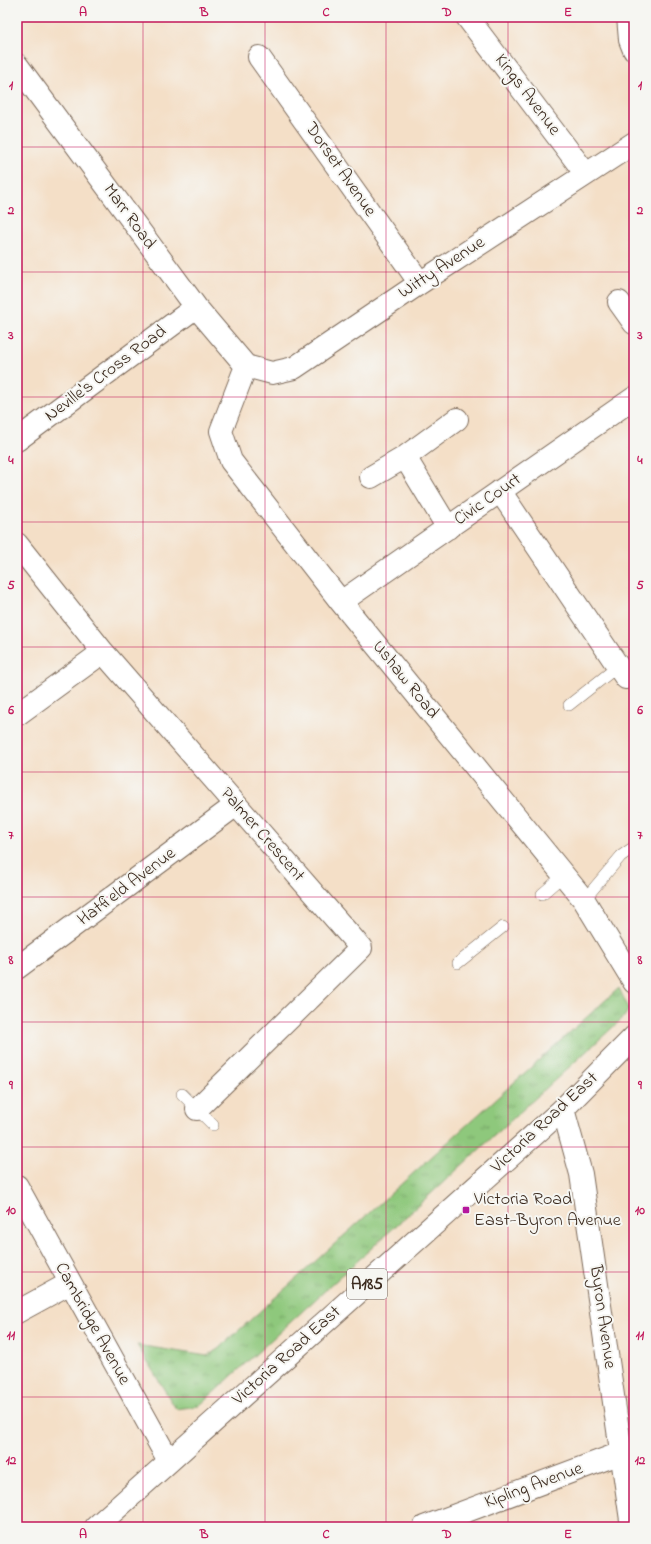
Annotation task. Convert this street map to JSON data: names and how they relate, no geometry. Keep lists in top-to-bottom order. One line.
{"streets":{"street":["Kings Avenue","Dorset Avenue","Marr Road","Witty Avenue","Neville's Cross Road","Civic Court","Ushaw Road","Palmer Crescent","Hatfield Avenue","Victoria Road East","A185","Byron Avenue","Cambridge Avenue","Kipling Avenue"]},"crossings":[["Kings Avenue","Witty Avenue"],["Dorset Avenue","Witty Avenue"],["Marr Road","Witty Avenue"],["Marr Road","Neville's Cross Road"],["Marr Road","Ushaw Road"],["Witty Avenue","Ushaw Road"],["Civic Court","Ushaw Road"],["Palmer Crescent","Hatfield Avenue"],["Victoria Road East","Byron Avenue"],["Victoria Road East","Cambridge Avenue"],["Byron Avenue","Kipling Avenue"]],"places":{"transit":["Victoria Road East-Byron Avenue"]},"grid":{"columns":["A","B","C","D","E"],"rows":["1","2","3","4","5","6","7","8","9","10","11","12"]}}
